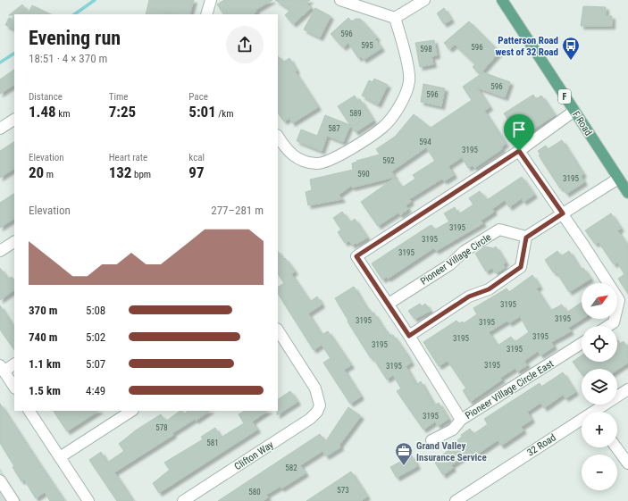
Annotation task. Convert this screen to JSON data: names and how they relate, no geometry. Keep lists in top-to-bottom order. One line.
{"streets":{"main road":["F","F Road"],"street":["Pioneer Village Circle","Pioneer Village Circle East","32 Road","Clifton Way"]},"places":{"bus stop":["Patterson Road west of 32 Road"],"office":["Grand Valley Insurance Service"]},"house_numbers":["596","595","596","598","596","596","589","587","594","3195","592","590","3195","3195","3195","3195","3195","3195","3195","3195","3195","3195","3195","3195","3195","3195","3195","578","581","582","573","580"],"north":"top right","page":{"heading":["Evening run","18:51 · 4 × 370 m"],"stats":[["Distance","1.48 km"],["Time","7:25"],["Pace","5:01 /km"],["Elevation","20 m"],["Heart rate","132 bpm"],["kcal","97"]],"chart":["Elevation","277–281 m"],"map_buttons":["+","−"],"list":[{"name":"370 m","note":"5:08"},{"name":"740 m","note":"5:02"},{"name":"1.1 km","note":"5:07"},{"name":"1.5 km","note":"4:49"}]}}
